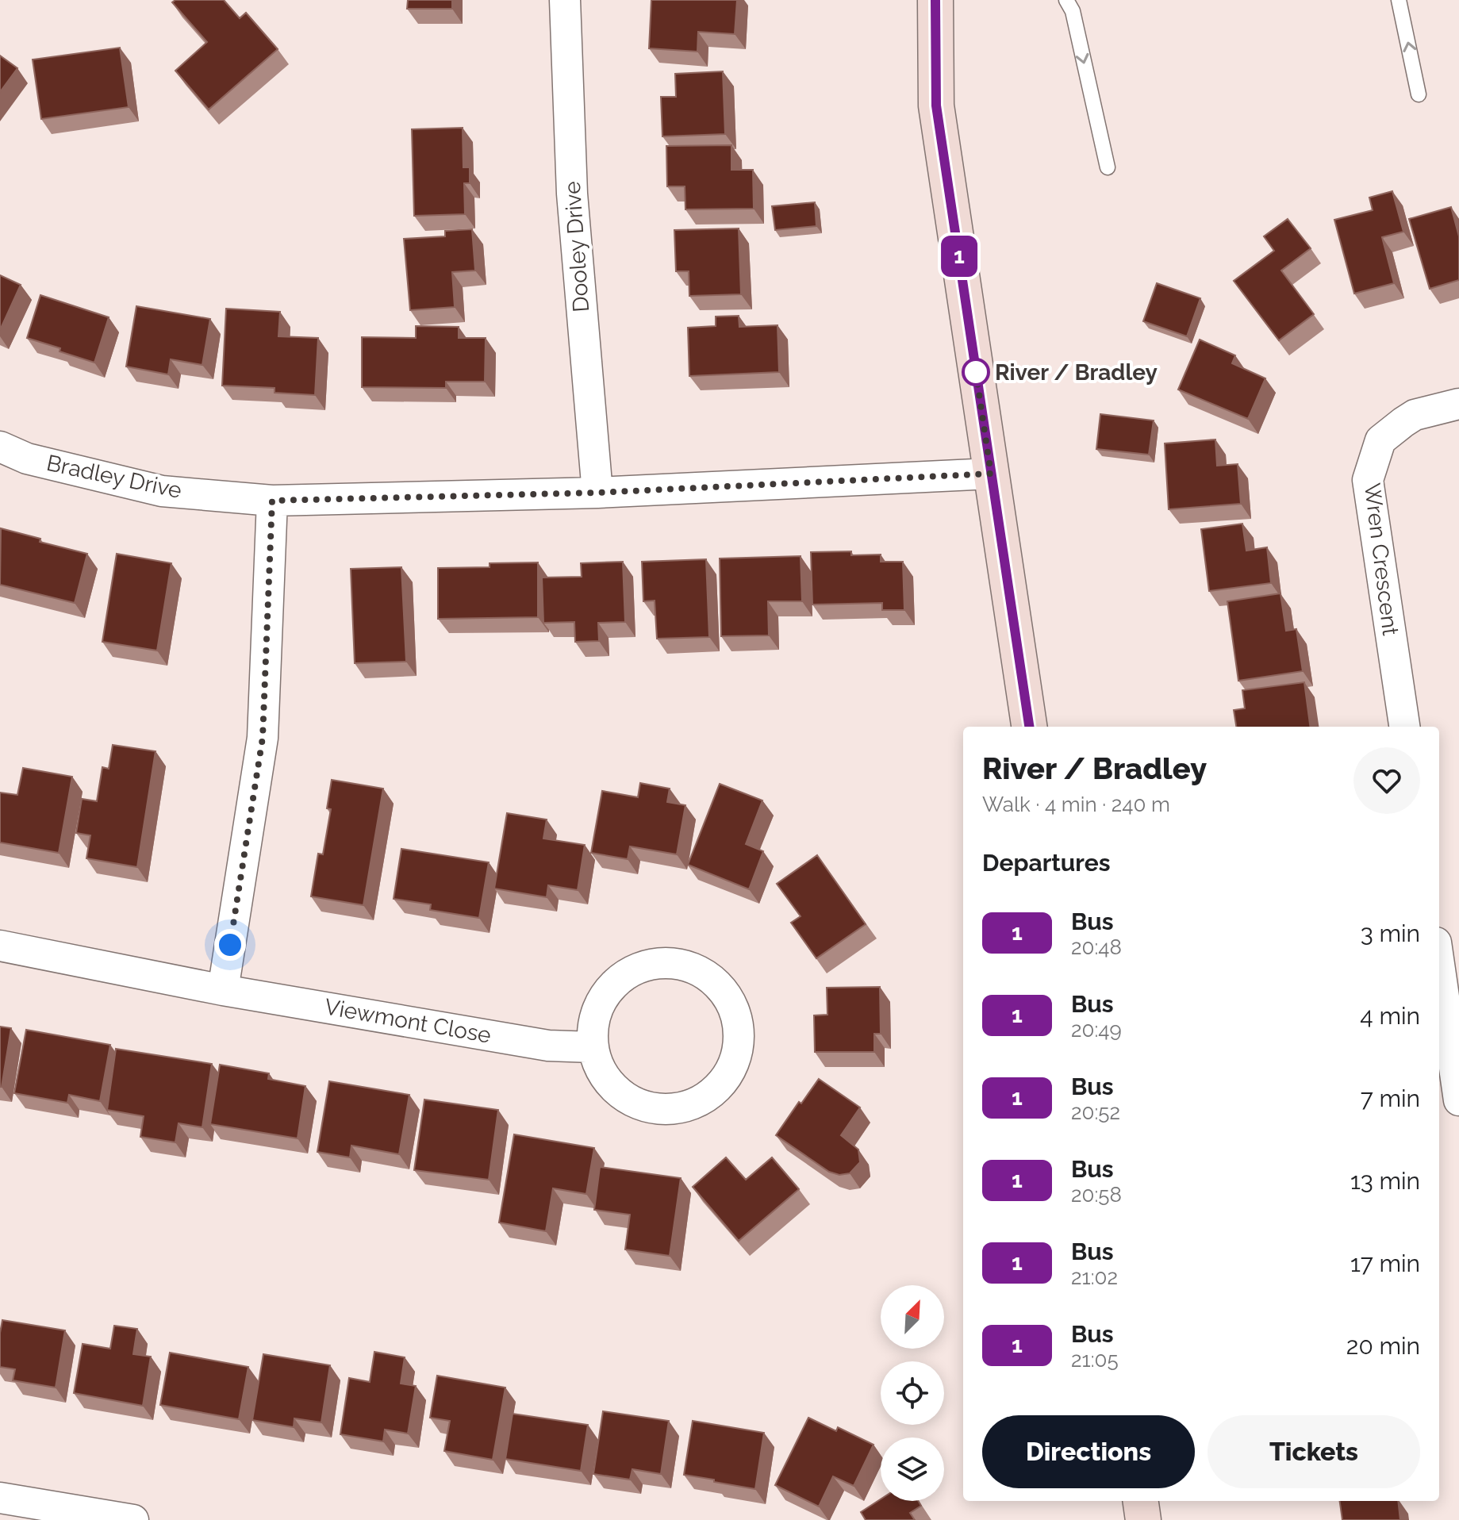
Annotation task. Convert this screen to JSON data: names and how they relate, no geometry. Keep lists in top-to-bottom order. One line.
{"streets":{"street":["Dooley Drive","Bradley Drive","Wren Crescent","Viewmont Close"]},"crossings":[["Dooley Drive","Bradley Drive"]],"places":["River / Bradley"],"lines":["bus line 1"],"north":"top right","page":{"on_map":"1","heading":[["River / Bradley","Walk · 4 min · 240 m"],"Departures"],"list":[{"mark":"1","name":"Bus","note":"20:48","value":"3 min"},{"mark":"1","name":"Bus","note":"20:49","value":"4 min"},{"mark":"1","name":"Bus","note":"20:52","value":"7 min"},{"mark":"1","name":"Bus","note":"20:58","value":"13 min"},{"mark":"1","name":"Bus","note":"21:02","value":"17 min"},{"mark":"1","name":"Bus","note":"21:05","value":"20 min"}],"buttons":["Directions","Tickets"]}}
